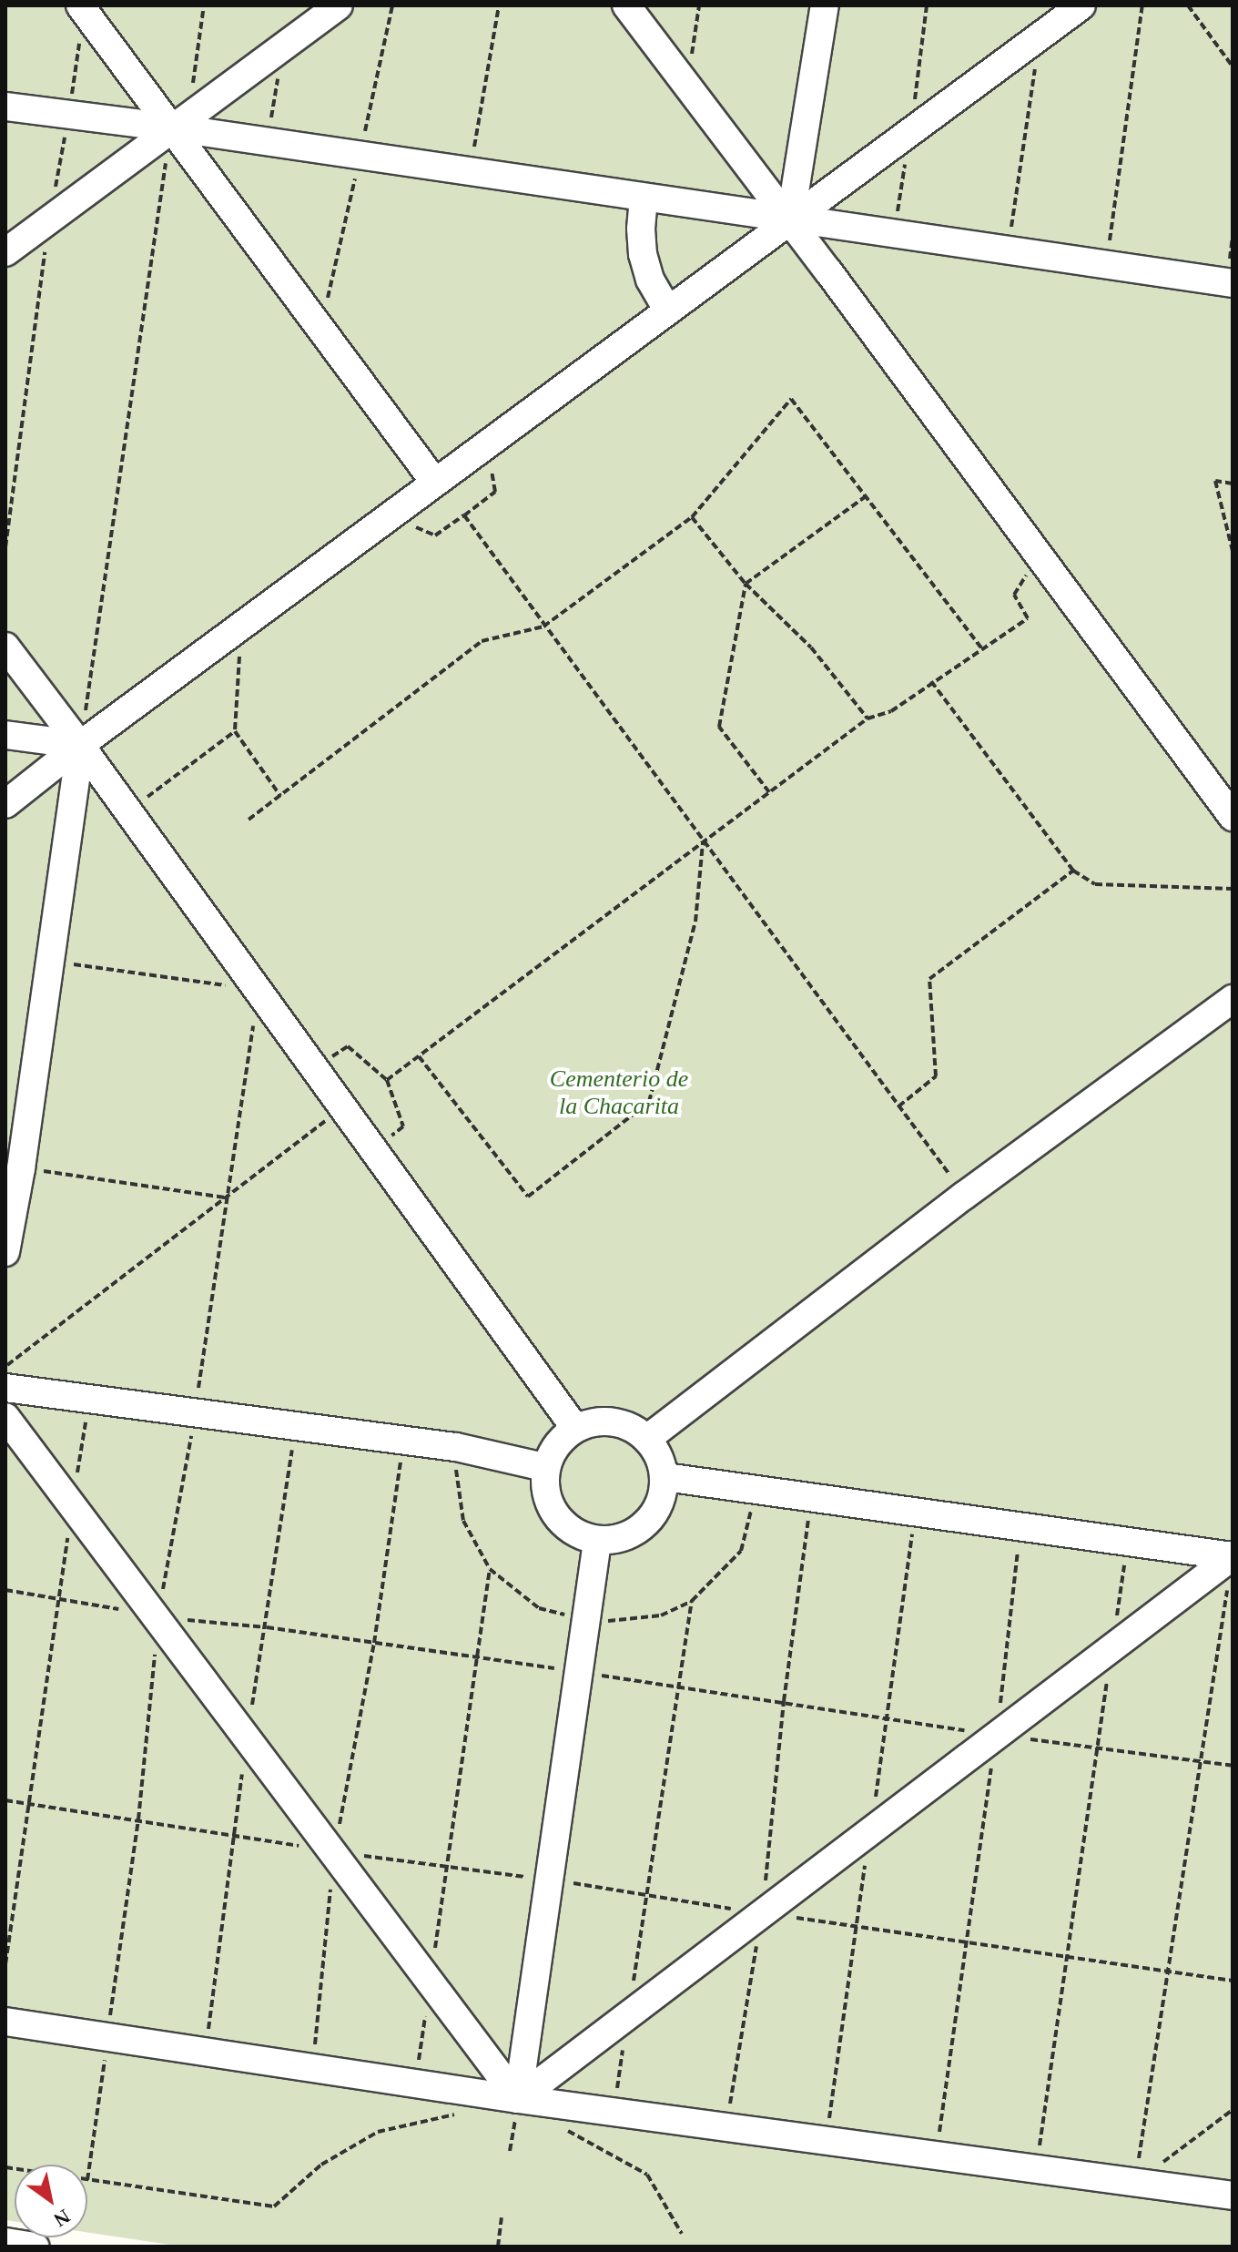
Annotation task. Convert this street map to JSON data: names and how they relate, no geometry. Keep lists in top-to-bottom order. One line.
{"parks":["Cementerio de la Chacarita"],"north":"bottom right"}
